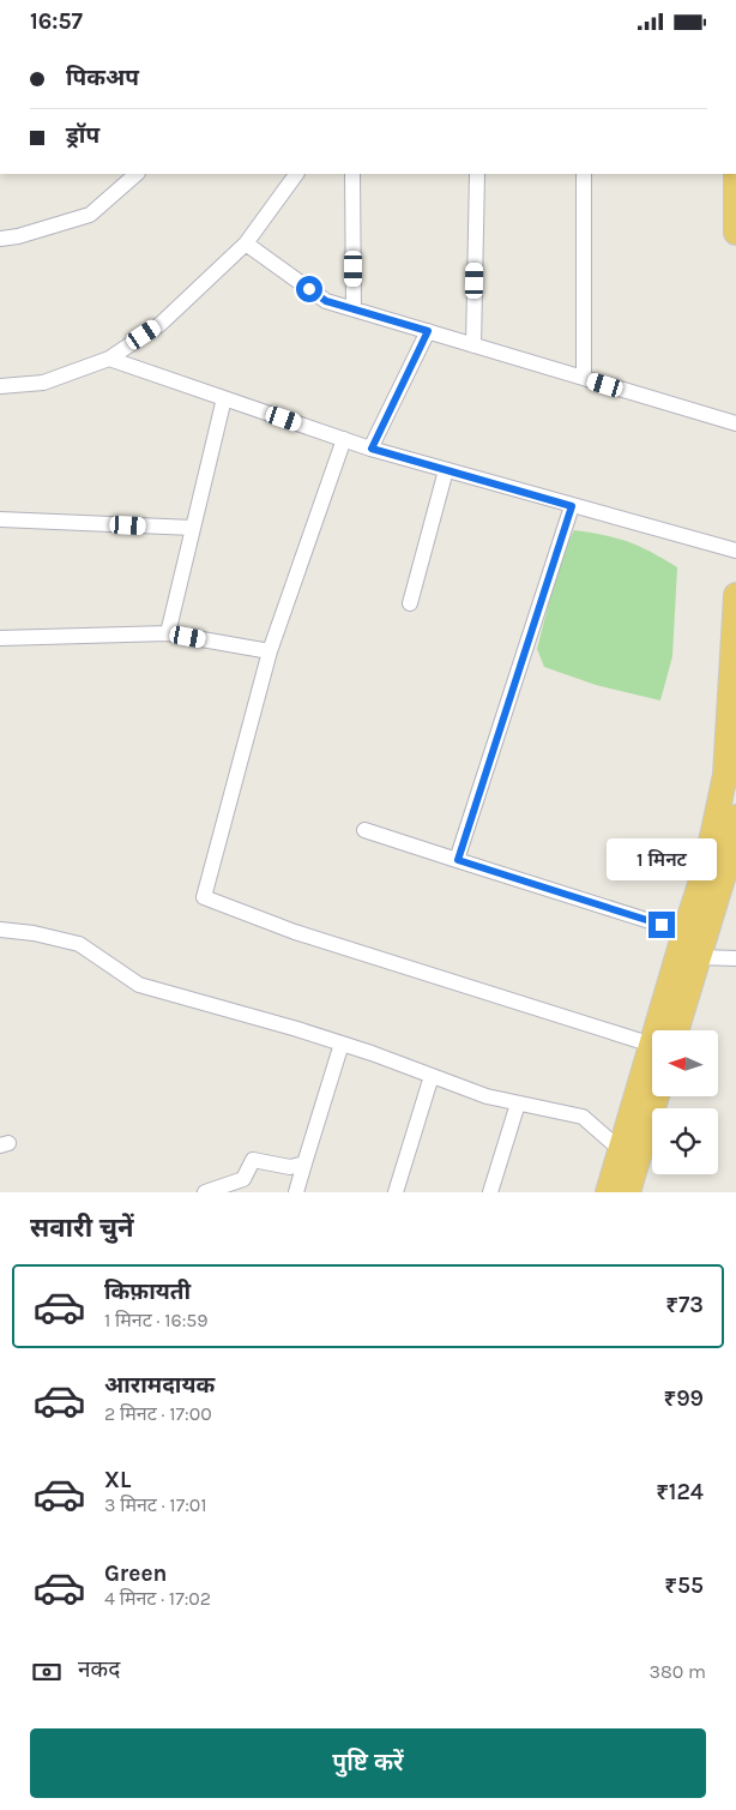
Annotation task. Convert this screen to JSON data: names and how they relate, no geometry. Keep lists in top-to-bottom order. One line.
{"north":"left","page":{"status":"16:57","banner":["पिकअप","ड्रॉप"],"bubble":"1 मिनट","heading":"सवारी चुनें","list":[{"name":"किफ़ायती","note":"1 मिनट · 16:59","value":"₹73"},{"name":"आरामदायक","note":"2 मिनट · 17:00","value":"₹99"},{"name":"XL","note":"3 मिनट · 17:01","value":"₹124"},{"name":"Green","note":"4 मिनट · 17:02","value":"₹55"}],"pay":["नकद","380 m"],"buttons":"पुष्टि करें"}}
